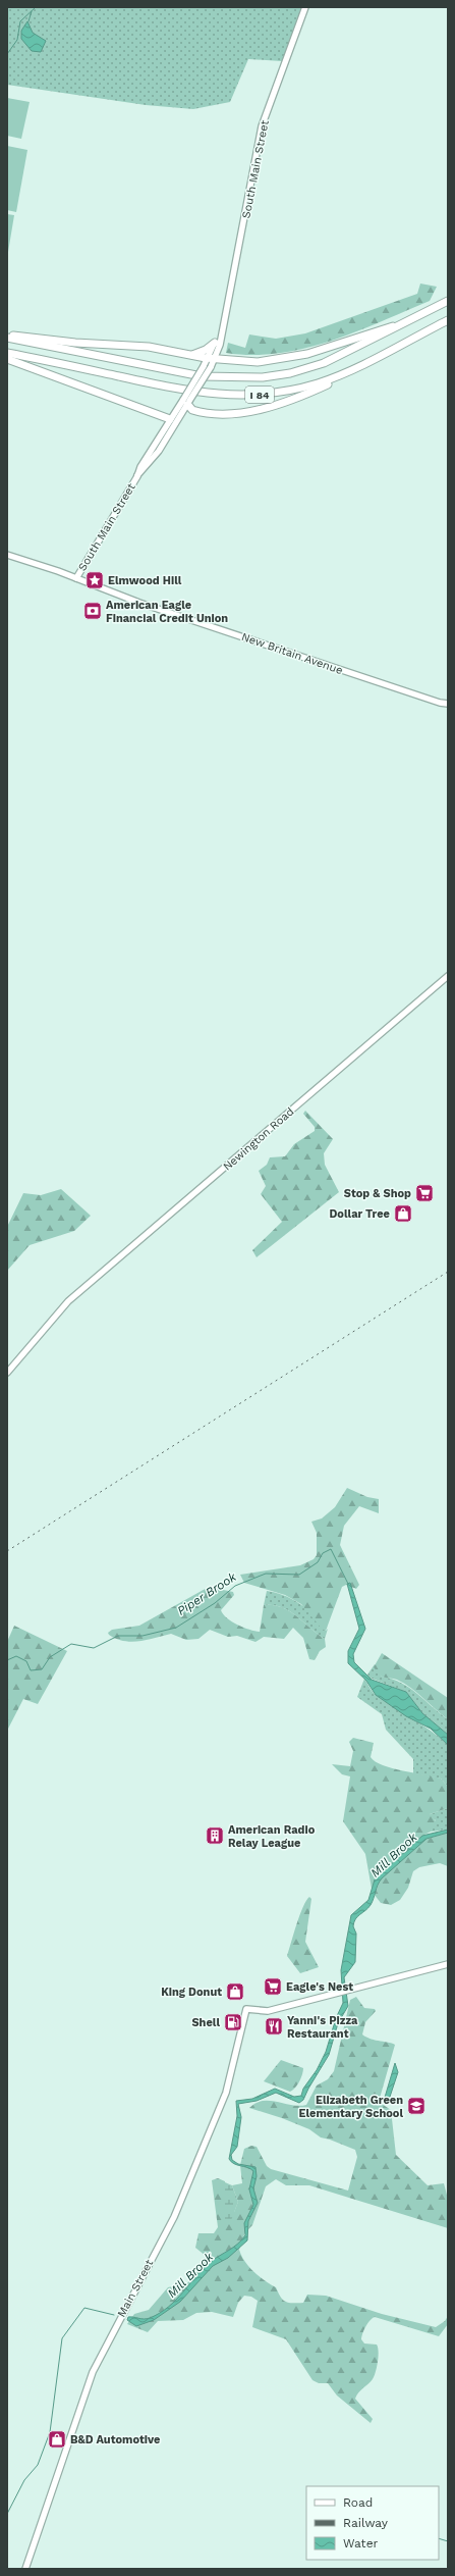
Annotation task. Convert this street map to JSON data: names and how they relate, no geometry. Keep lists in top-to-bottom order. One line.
{"streets":{"highway":["I 84"],"main road":["South Main Street","New Britain Avenue","Newington Road","Main Street"]},"crossings":[["South Main Street","New Britain Avenue"]],"water":["Piper Brook","Mill Brook"],"places":{"place":["Elmwood Hill"],"bank":["American Eagle Financial Credit Union"],"supermarket":["Stop & Shop","Eagle's Nest"],"shop":["Dollar Tree","King Donut","B&D Automotive"],"building":["American Radio Relay League"],"fuel station":["Shell"],"restaurant":["Yanni's Pizza Restaurant"],"school or university":["Elizabeth Green Elementary School"]},"legend":["Road","Railway","Water"]}
